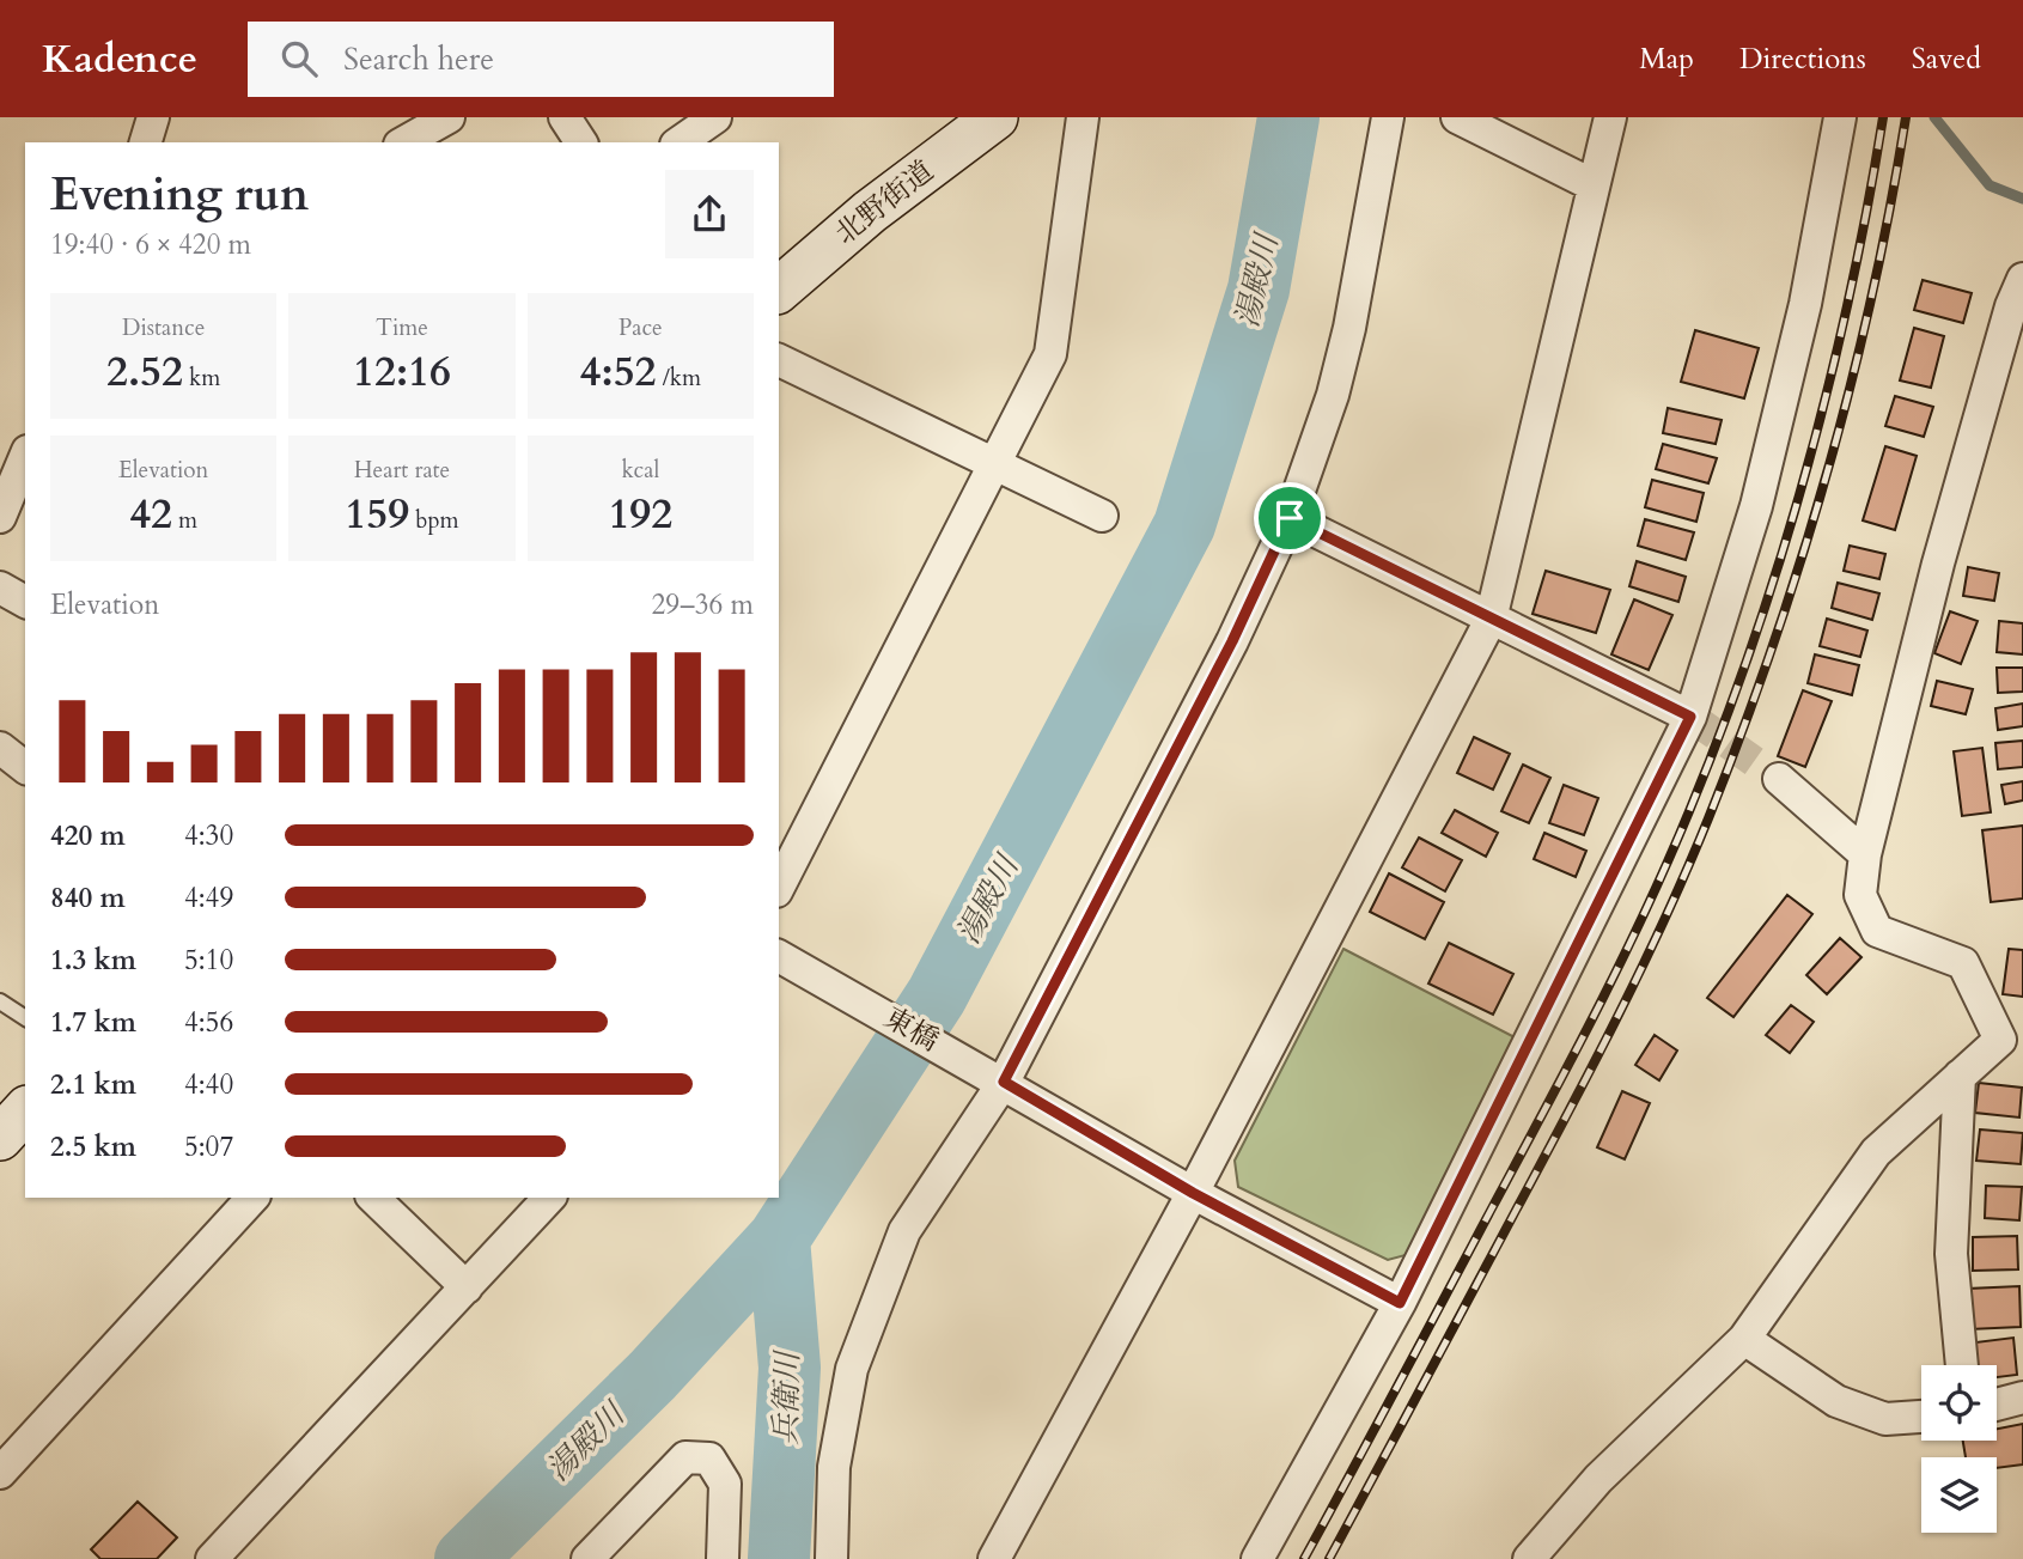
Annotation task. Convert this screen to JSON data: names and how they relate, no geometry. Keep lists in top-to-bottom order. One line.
{"streets":{"main road":["北野街道"],"street":["東橋"]},"water":["湯殿川","兵衛川"],"page":{"header":"Kadence","search":"Search here","nav":["Map","Directions","Saved"],"heading":["Evening run","19:40 · 6 × 420 m"],"stats":[["Distance","2.52 km"],["Time","12:16"],["Pace","4:52 /km"],["Elevation","42 m"],["Heart rate","159 bpm"],["kcal","192"]],"chart":["Elevation","29–36 m"],"list":[{"name":"420 m","note":"4:30"},{"name":"840 m","note":"4:49"},{"name":"1.3 km","note":"5:10"},{"name":"1.7 km","note":"4:56"},{"name":"2.1 km","note":"4:40"},{"name":"2.5 km","note":"5:07"}]}}
